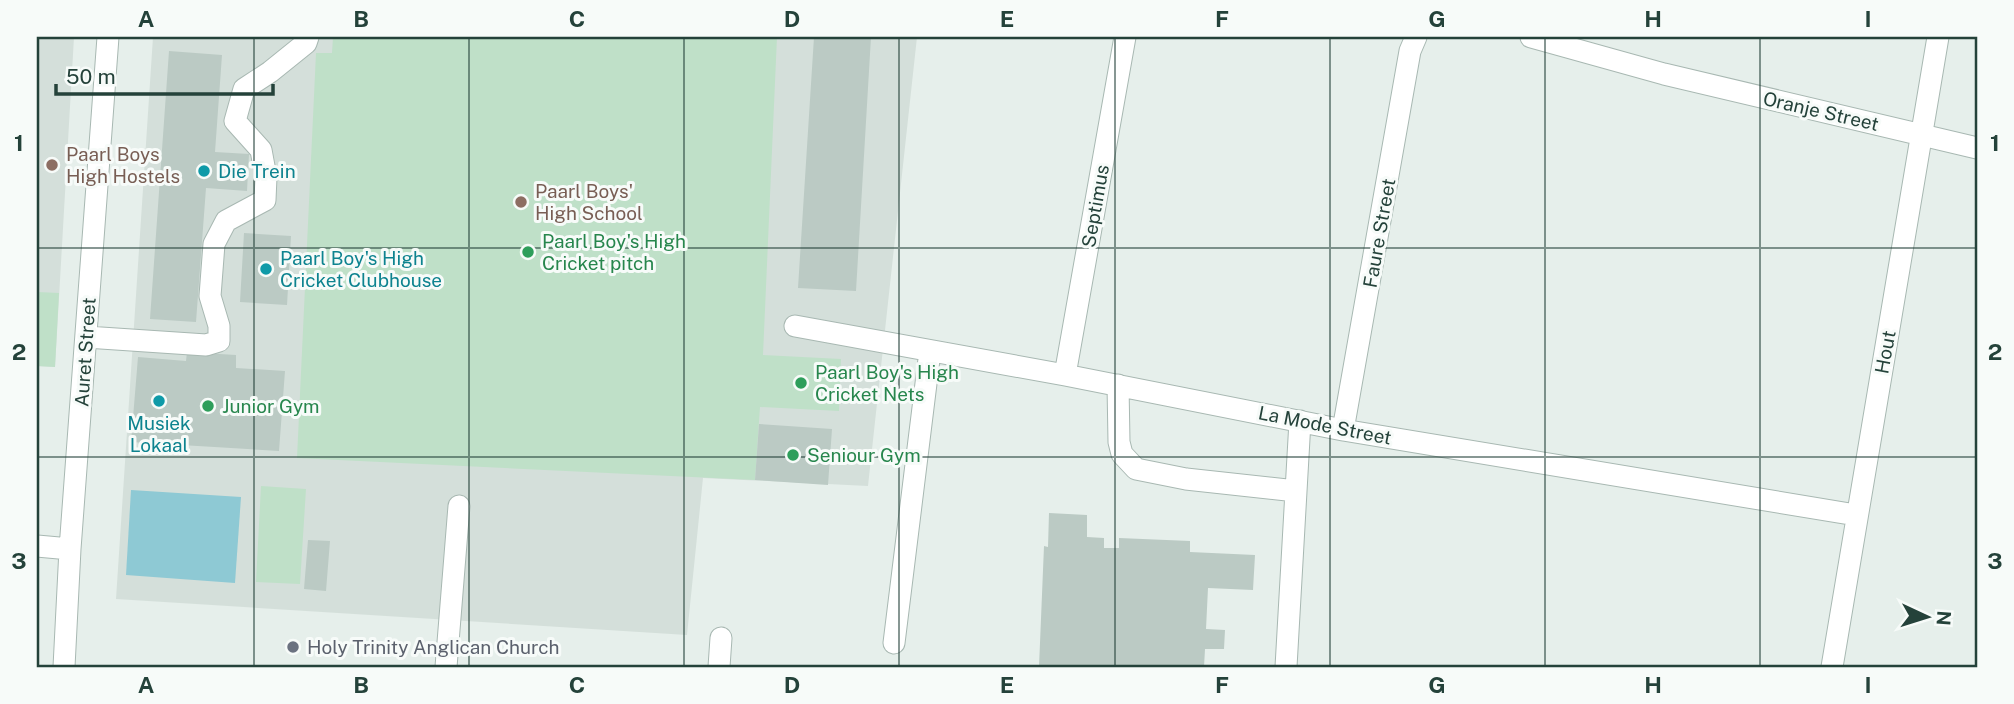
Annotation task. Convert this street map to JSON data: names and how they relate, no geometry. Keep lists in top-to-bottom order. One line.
{"streets":{"street":["Oranje Street","Septimus","Faure Street","Auret Street","Hout","La Mode Street"]},"crossings":[["Oranje Street","Hout"],["Septimus","La Mode Street"],["Faure Street","La Mode Street"],["Hout","La Mode Street"]],"places":["Paarl Boys High Hostels","Die Trein","Paarl Boys' High School","Paarl Boy's High Cricket pitch","Paarl Boy's High Cricket Clubhouse","Paarl Boy's High Cricket Nets","Musiek Lokaal","Junior Gym","Seniour Gym","Holy Trinity Anglican Church"],"scale_bar":"50 m","north":"right","grid":{"columns":["A","B","C","D","E","F","G","H","I"],"rows":["1","2","3"]}}
